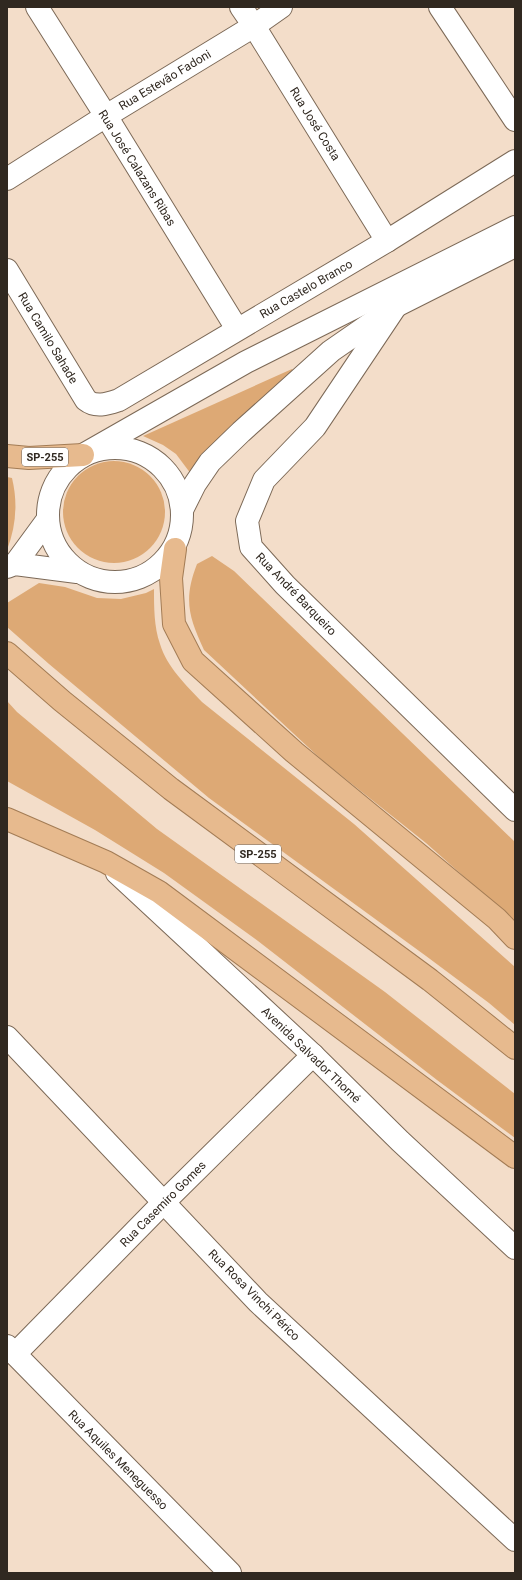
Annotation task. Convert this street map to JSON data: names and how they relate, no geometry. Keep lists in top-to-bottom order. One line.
{"streets":{"highway":["SP-255"],"street":["Rua Estevão Fadoni","Rua José Costa","Rua José Calazans Ribas","Rua Castelo Branco","Rua Camilo Sahade","Rua André Barqueiro","Avenida Salvador Thomé","Rua Casemiro Gomes","Rua Rosa Vinchi Périco","Rua Aquiles Meneguesso"]},"crossings":[["Rua Estevão Fadoni","Rua José Costa"],["Rua Estevão Fadoni","Rua José Calazans Ribas"],["Rua José Costa","Rua Castelo Branco"],["Rua José Calazans Ribas","Rua Castelo Branco"],["Rua Castelo Branco","Rua Camilo Sahade"],["Avenida Salvador Thomé","Rua Casemiro Gomes"],["Rua Casemiro Gomes","Rua Rosa Vinchi Périco"],["Rua Casemiro Gomes","Rua Aquiles Meneguesso"]]}
